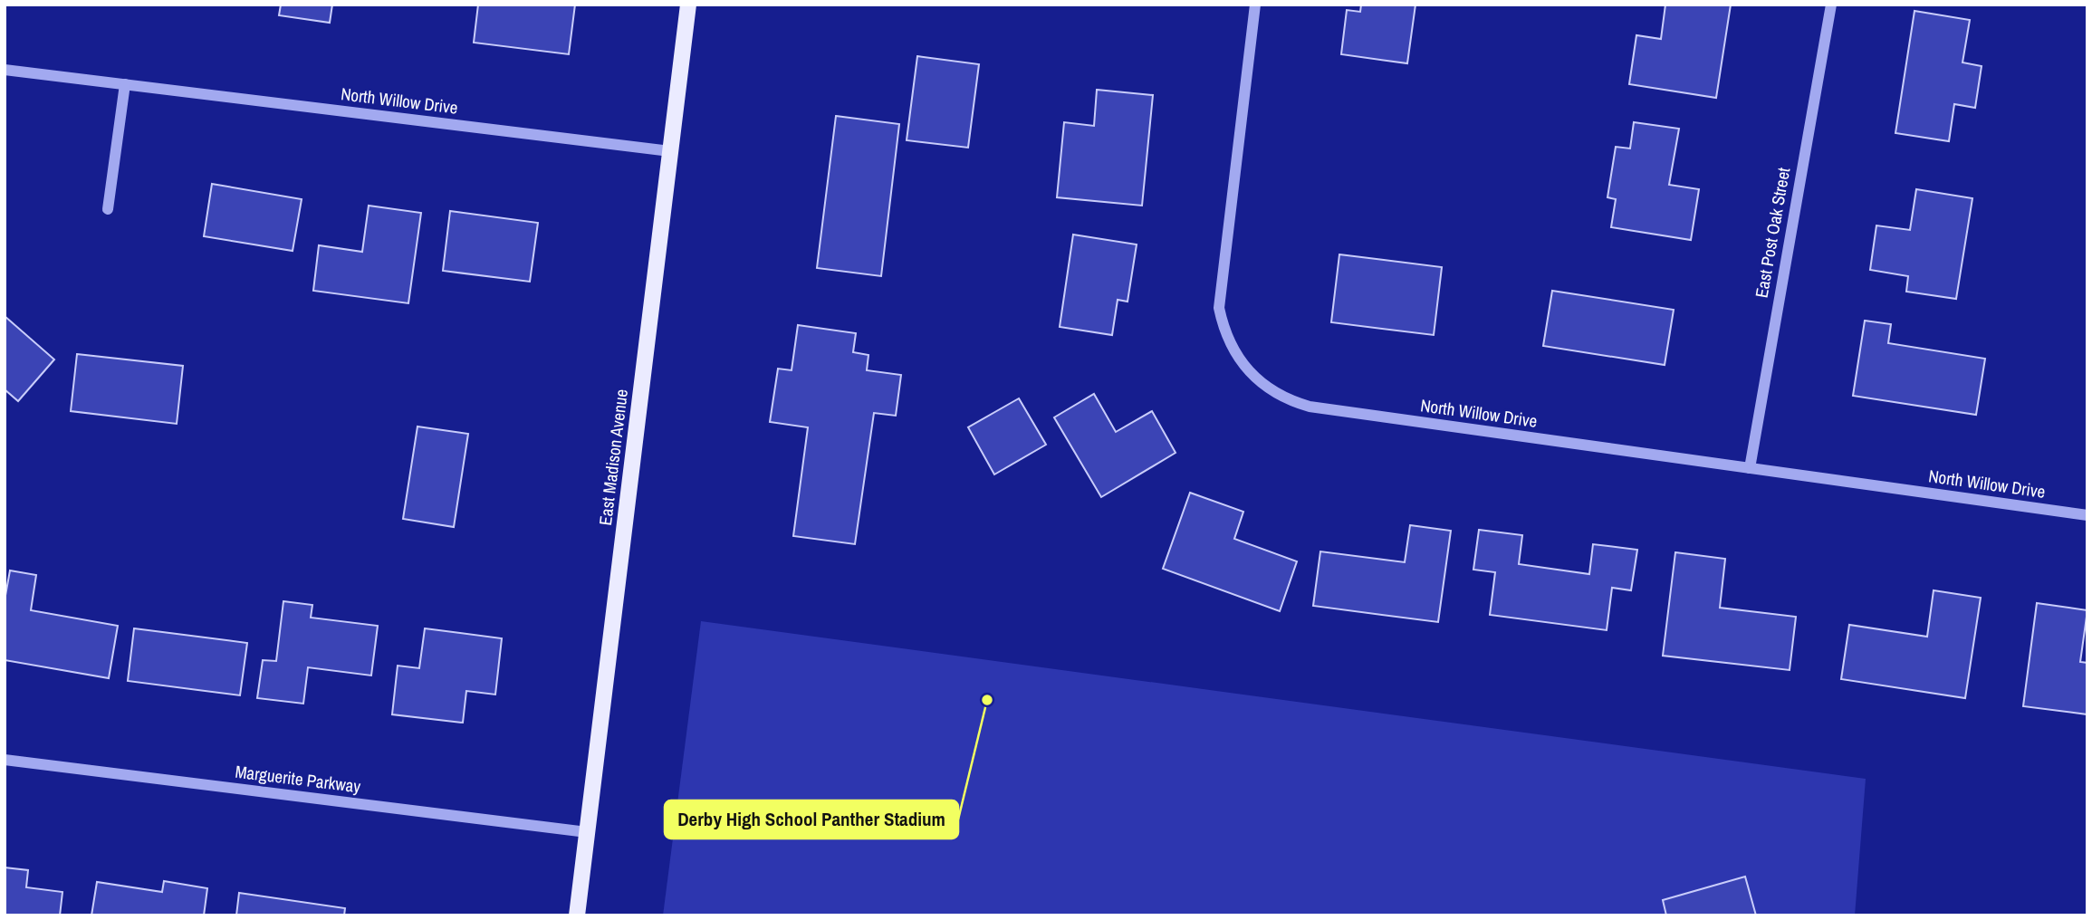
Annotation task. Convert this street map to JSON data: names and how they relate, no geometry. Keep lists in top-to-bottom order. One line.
{"streets":{"main road":["East Madison Avenue"],"street":["North Willow Drive","East Post Oak Street","Marguerite Parkway"]},"crossings":[["North Willow Drive","East Post Oak Street"],["North Willow Drive","East Madison Avenue"],["East Madison Avenue","Marguerite Parkway"]],"places":["Derby High School Panther Stadium"]}
